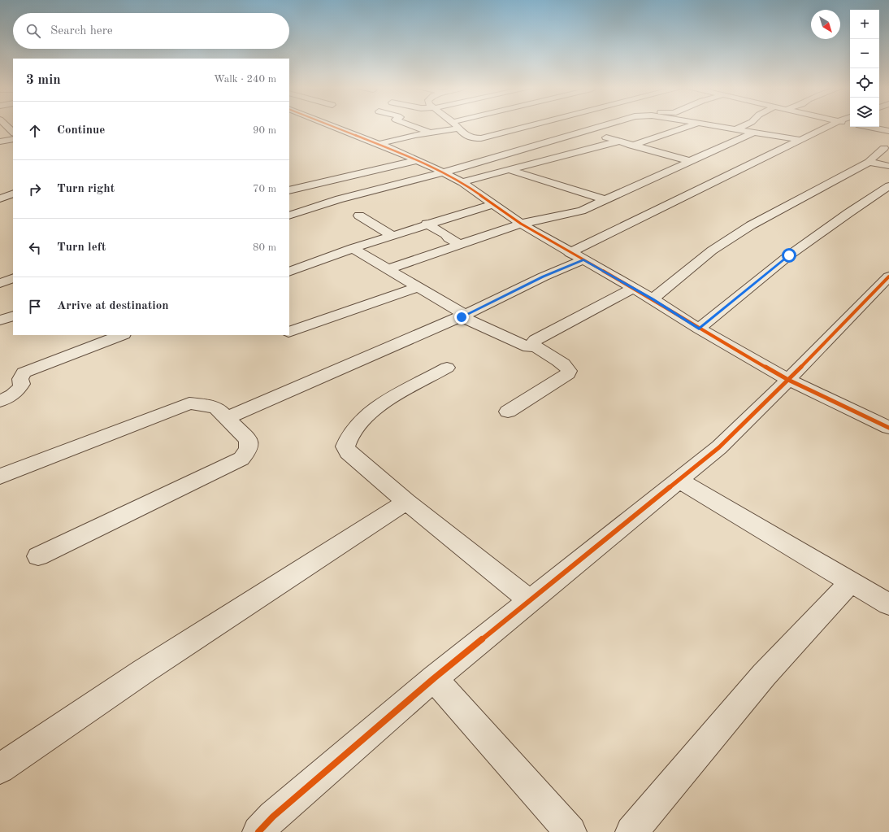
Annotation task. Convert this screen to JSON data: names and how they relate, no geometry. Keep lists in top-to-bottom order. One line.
{"north":"bottom right","page":{"map_buttons":["+","−"],"search":"Search here","heading":["3 min","Walk · 240 m"],"list":[["Continue","90 m"],["Turn right","70 m"],["Turn left","80 m"],"Arrive at destination"]}}
